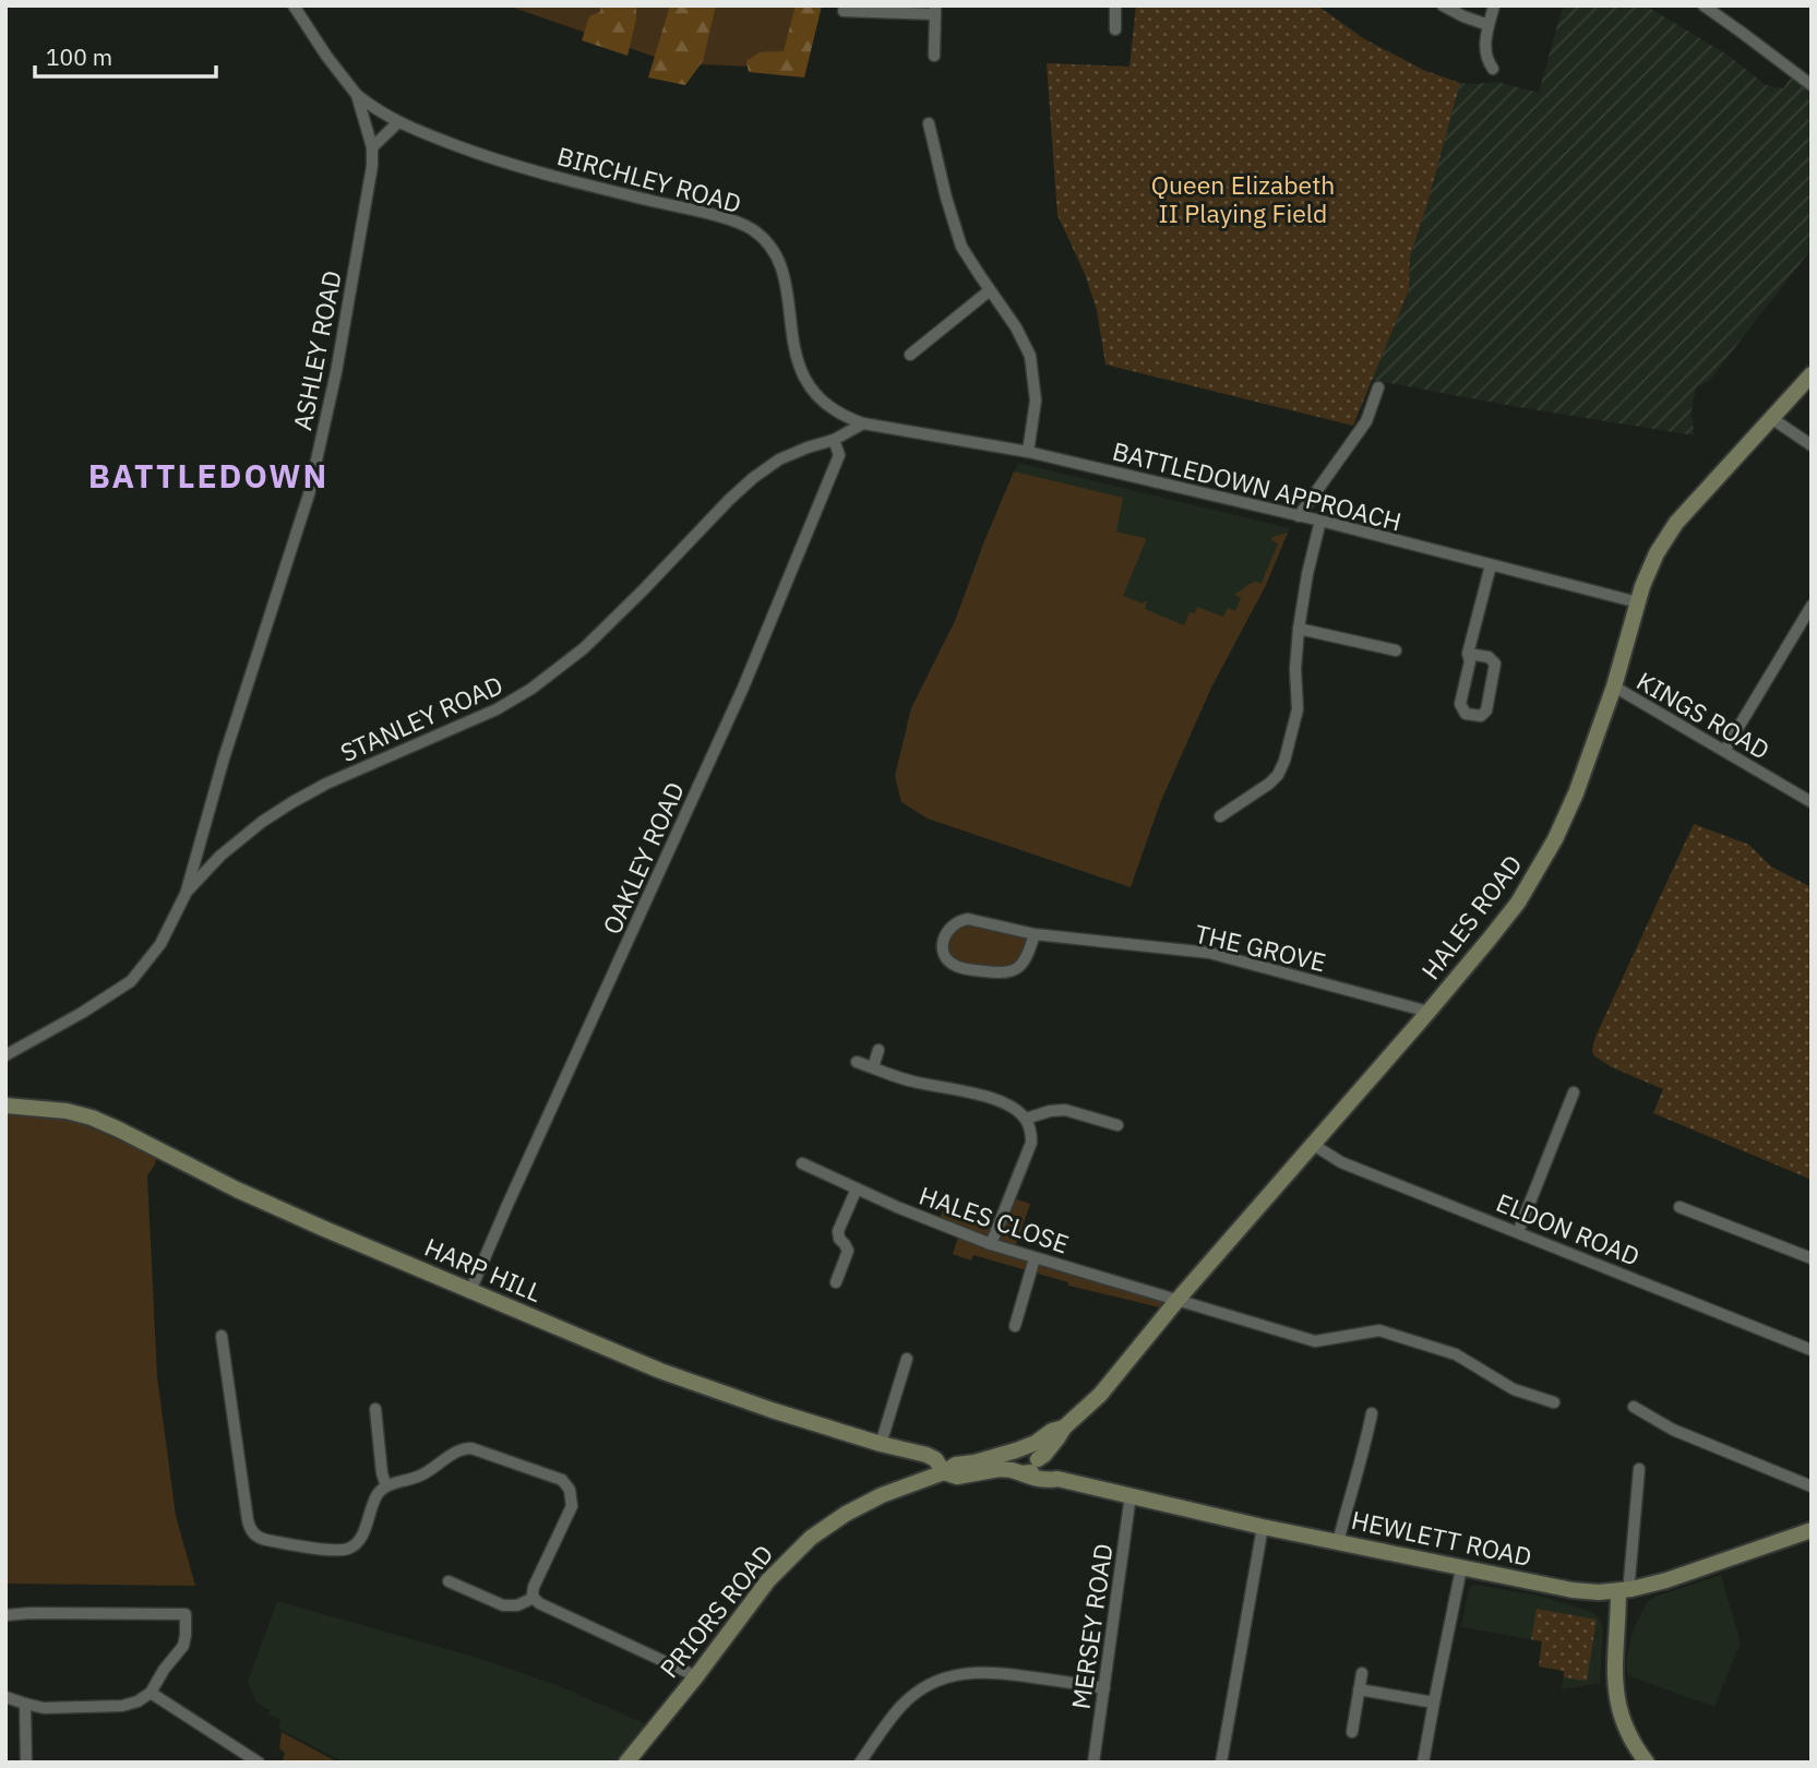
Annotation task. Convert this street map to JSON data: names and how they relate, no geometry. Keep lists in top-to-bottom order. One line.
{"streets":{"main road":["HALES ROAD","HARP HILL","HEWLETT ROAD","PRIORS ROAD"],"street":["BIRCHLEY ROAD","ASHLEY ROAD","BATTLEDOWN APPROACH","KINGS ROAD","STANLEY ROAD","OAKLEY ROAD","THE GROVE","HALES CLOSE","ELDON ROAD","MERSEY ROAD"]},"crossings":[["BIRCHLEY ROAD","ASHLEY ROAD"],["BIRCHLEY ROAD","BATTLEDOWN APPROACH"],["BIRCHLEY ROAD","STANLEY ROAD"],["ASHLEY ROAD","STANLEY ROAD"],["BATTLEDOWN APPROACH","STANLEY ROAD"],["BATTLEDOWN APPROACH","HALES ROAD"],["KINGS ROAD","HALES ROAD"],["STANLEY ROAD","OAKLEY ROAD"],["OAKLEY ROAD","HARP HILL"],["HALES ROAD","THE GROVE"],["HALES ROAD","HALES CLOSE"],["HALES ROAD","ELDON ROAD"],["HALES ROAD","HEWLETT ROAD"],["HALES ROAD","PRIORS ROAD"],["HARP HILL","PRIORS ROAD"],["HEWLETT ROAD","PRIORS ROAD"],["HEWLETT ROAD","MERSEY ROAD"]],"districts":["BATTLEDOWN"],"parks":["Queen Elizabeth II Playing Field"],"scale_bar":"100 m"}
